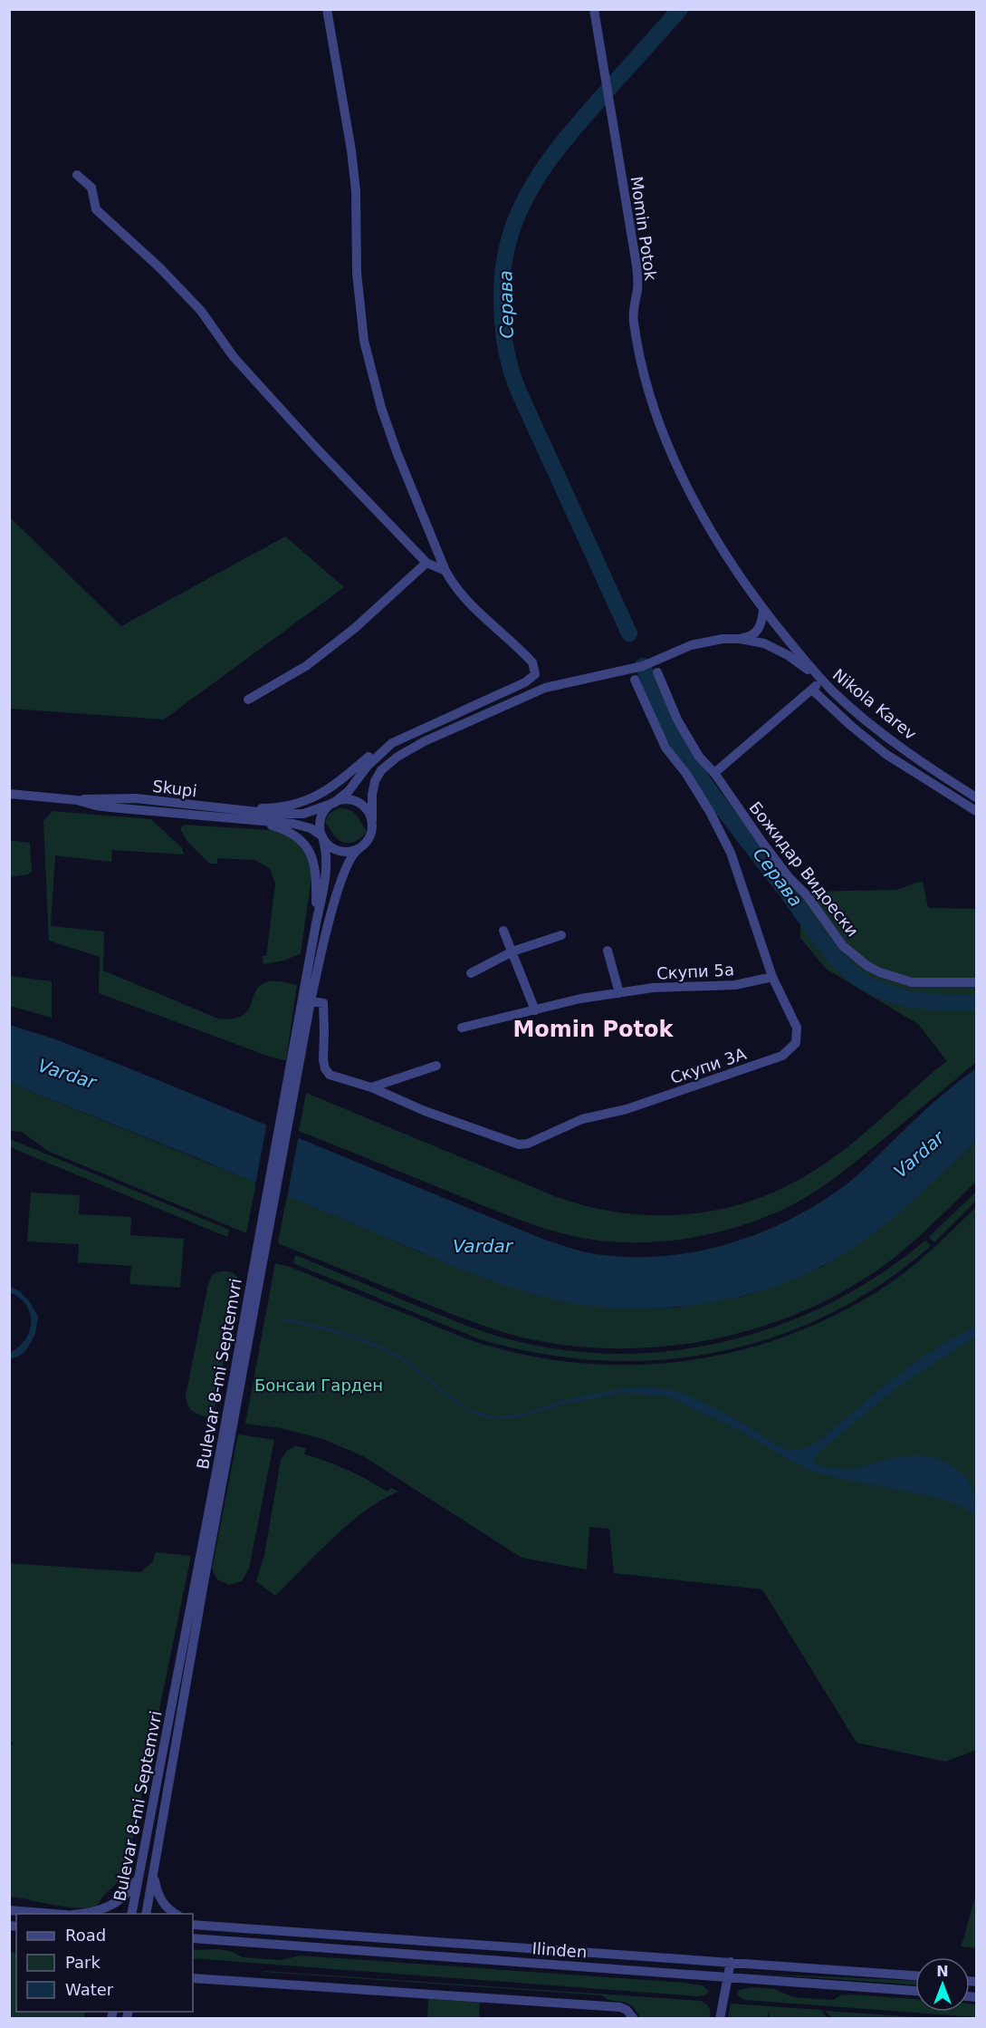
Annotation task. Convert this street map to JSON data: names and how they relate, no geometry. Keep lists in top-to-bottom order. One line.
{"streets":{"street":["Momin Potok","Nikola Karev","Skupi","Божидар Видоески","Скупи 5а","Скупи 3А","Bulevar 8-mi Septemvri","Ilinden"]},"crossings":[["Momin Potok","Nikola Karev"],["Skupi","Bulevar 8-mi Septemvri"],["Скупи 5а","Скупи 3А"],["Скупи 3А","Bulevar 8-mi Septemvri"]],"districts":["Momin Potok"],"water":["Серава","Vardar"],"parks":["Бонсаи Гарден"],"legend":["Road","Park","Water"],"north":"top"}
